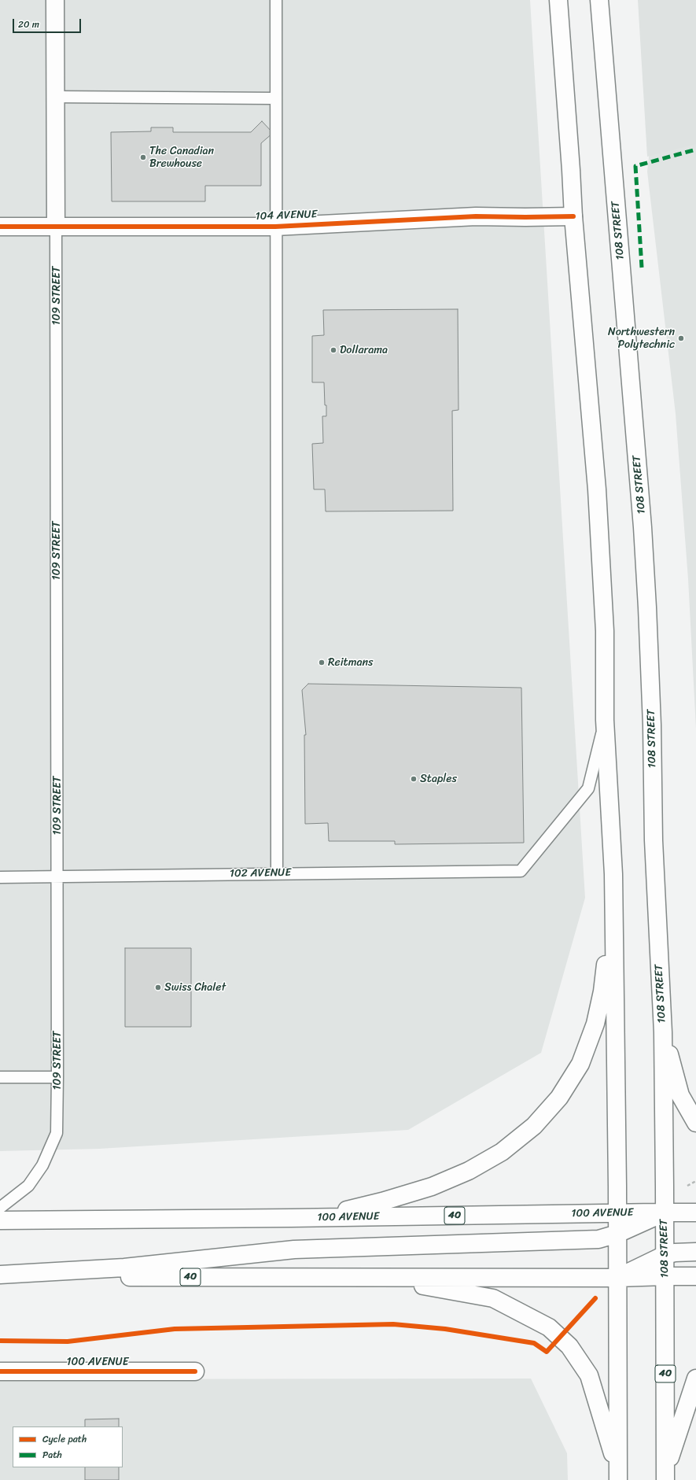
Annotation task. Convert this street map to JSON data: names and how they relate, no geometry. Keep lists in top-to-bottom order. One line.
{"streets":{"main road":["104 AVENUE","108 STREET","109 STREET","100 AVENUE","40"],"lane":["102 AVENUE"]},"crossings":[["104 AVENUE","109 STREET"],["108 STREET","100 AVENUE"],["109 STREET","102 AVENUE"]],"places":["The Canadian Brewhouse","Northwestern Polytechnic","Dollarama","Reitmans","Staples","Swiss Chalet"],"legend":["Cycle path","Path"],"scale_bar":"20 m"}
